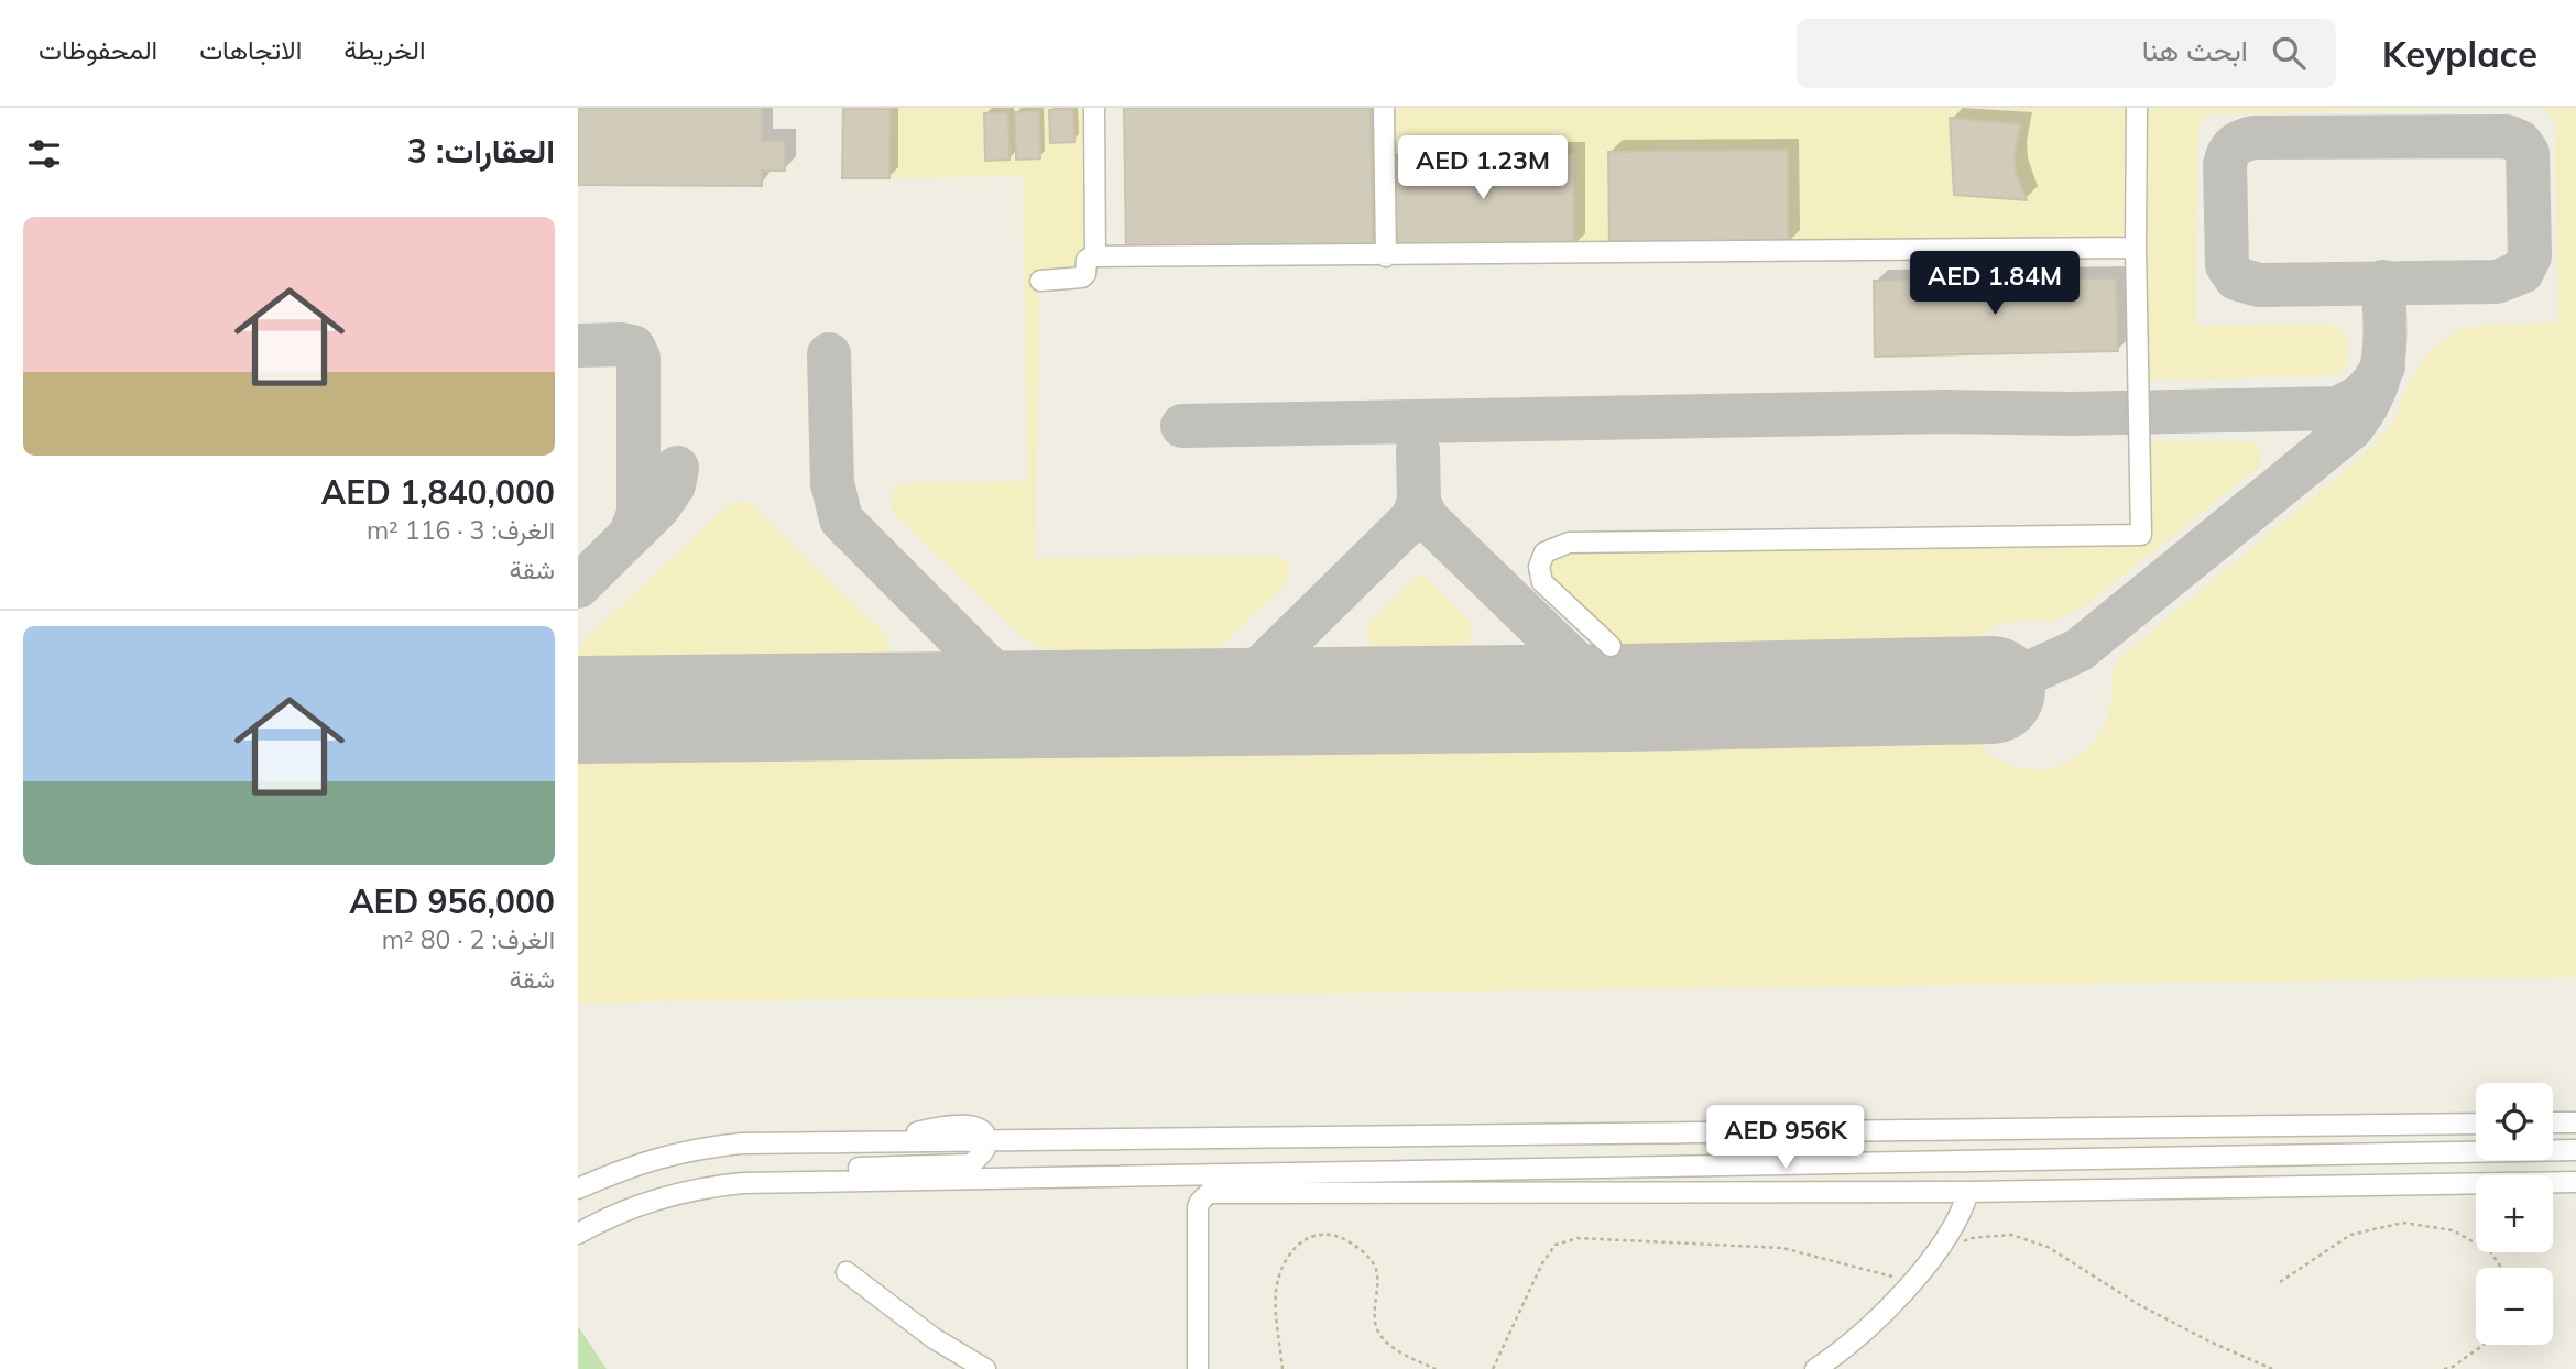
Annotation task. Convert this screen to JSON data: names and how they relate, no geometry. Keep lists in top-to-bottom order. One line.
{"page":{"header":"Keyplace","search":"ابحث هنا","nav":["الخريطة","الاتجاهات","المحفوظات"],"heading":"العقارات: 3","price":["AED 1.23M","AED 1.84M","AED 956K"],"list":[{"name":"AED 1,840,000","note":"الغرف: 3 · 116 m² · شقة"},{"name":"AED 956,000","note":"الغرف: 2 · 80 m² · شقة"}],"map_buttons":["+","−"]}}
